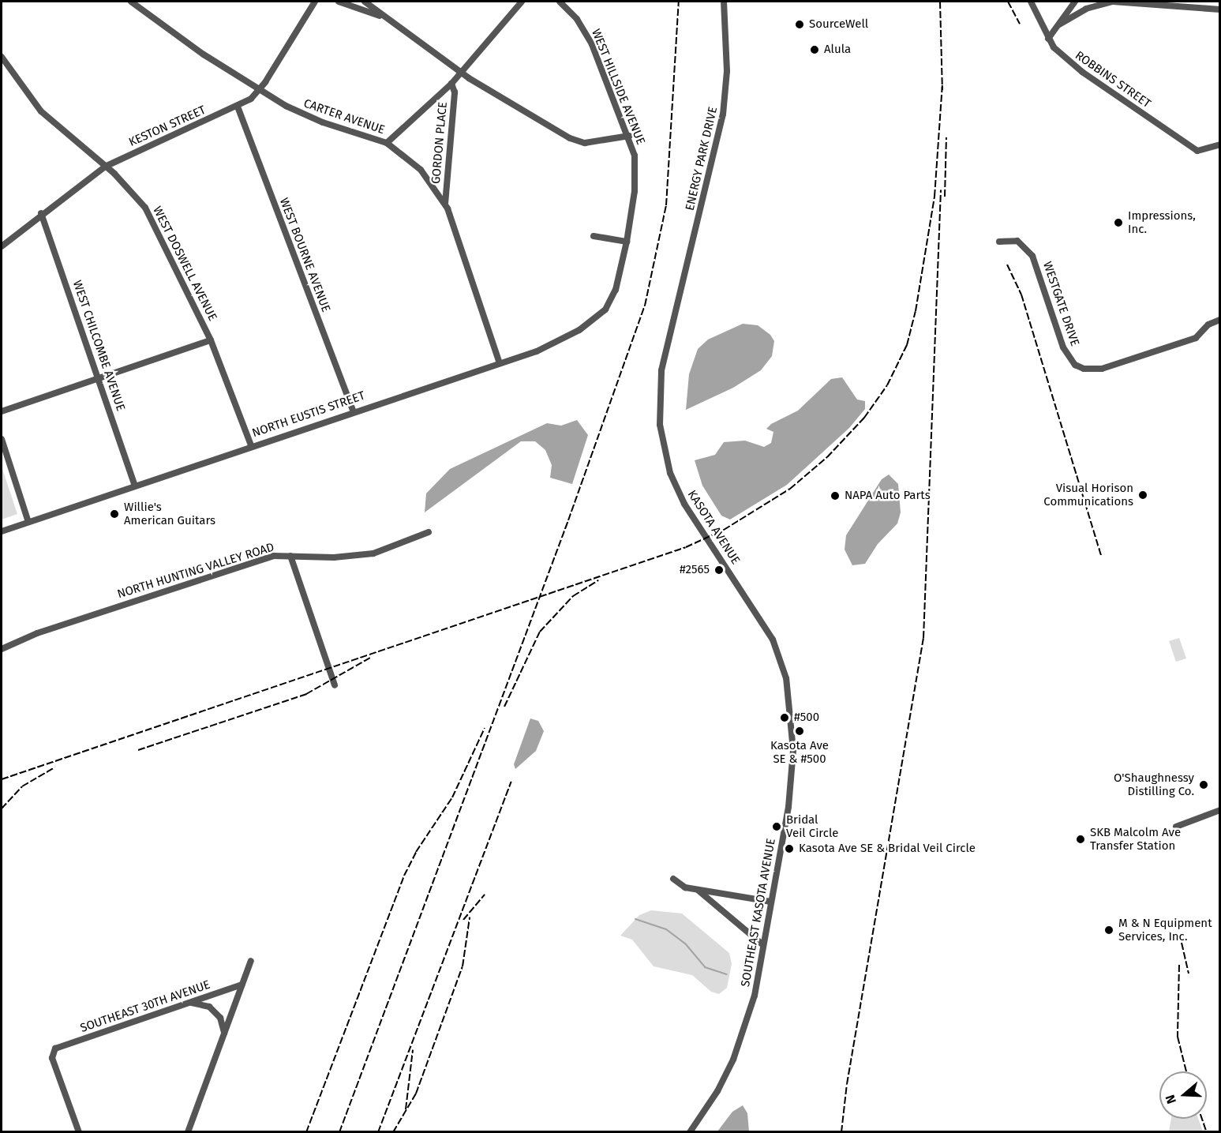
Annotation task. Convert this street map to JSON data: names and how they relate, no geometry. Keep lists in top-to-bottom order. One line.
{"streets":{"street":["ROBBINS STREET","WEST HILLSIDE AVENUE","CARTER AVENUE","KESTON STREET","GORDON PLACE","ENERGY PARK DRIVE","WEST BOURNE AVENUE","WEST DOSWELL AVENUE","WESTGATE DRIVE","WEST CHILCOMBE AVENUE","NORTH EUSTIS STREET","KASOTA AVENUE","NORTH HUNTING VALLEY ROAD","SOUTHEAST KASOTA AVENUE","SOUTHEAST 30TH AVENUE"]},"crossings":[["WEST HILLSIDE AVENUE","NORTH EUSTIS STREET"],["CARTER AVENUE","KESTON STREET"],["CARTER AVENUE","GORDON PLACE"],["CARTER AVENUE","NORTH EUSTIS STREET"],["KESTON STREET","WEST BOURNE AVENUE"],["KESTON STREET","WEST DOSWELL AVENUE"],["KESTON STREET","WEST CHILCOMBE AVENUE"],["ENERGY PARK DRIVE","KASOTA AVENUE"],["WEST BOURNE AVENUE","NORTH EUSTIS STREET"],["WEST DOSWELL AVENUE","NORTH EUSTIS STREET"],["WEST CHILCOMBE AVENUE","NORTH EUSTIS STREET"],["KASOTA AVENUE","SOUTHEAST KASOTA AVENUE"]],"places":["SourceWell","Alula","Impressions, Inc.","Visual Horison Communications","NAPA Auto Parts","Willie's American Guitars","#2565","#500","Kasota Ave SE & #500","O'Shaughnessy Distilling Co.","Bridal Veil Circle","SKB Malcolm Ave Transfer Station","Kasota Ave SE & Bridal Veil Circle","M & N Equipment Services, Inc."],"north":"left"}
